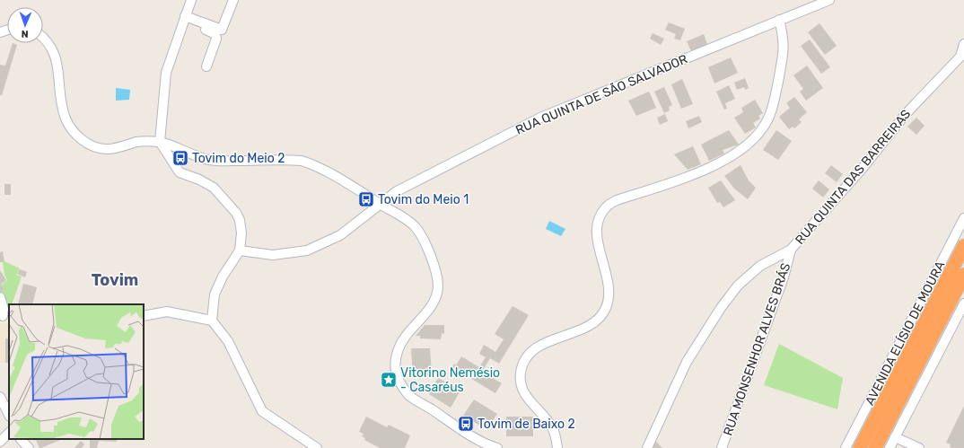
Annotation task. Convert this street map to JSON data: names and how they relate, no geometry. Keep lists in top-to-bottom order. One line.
{"streets":{"street":["RUA QUINTA DE SÃO SALVADOR","RUA QUINTA DAS BARREIRAS","AVENIDA ELÍSIO DE MOURA","RUA MONSENHOR ALVES BRÁS"]},"crossings":[["RUA QUINTA DAS BARREIRAS","RUA MONSENHOR ALVES BRÁS"]],"districts":["Tovim"],"places":{"bus stop":["Tovim do Meio 2","Tovim do Meio 1","Tovim de Baixo 2"],"place":["Vitorino Nemésio - Casaréus"]},"north":"bottom"}
